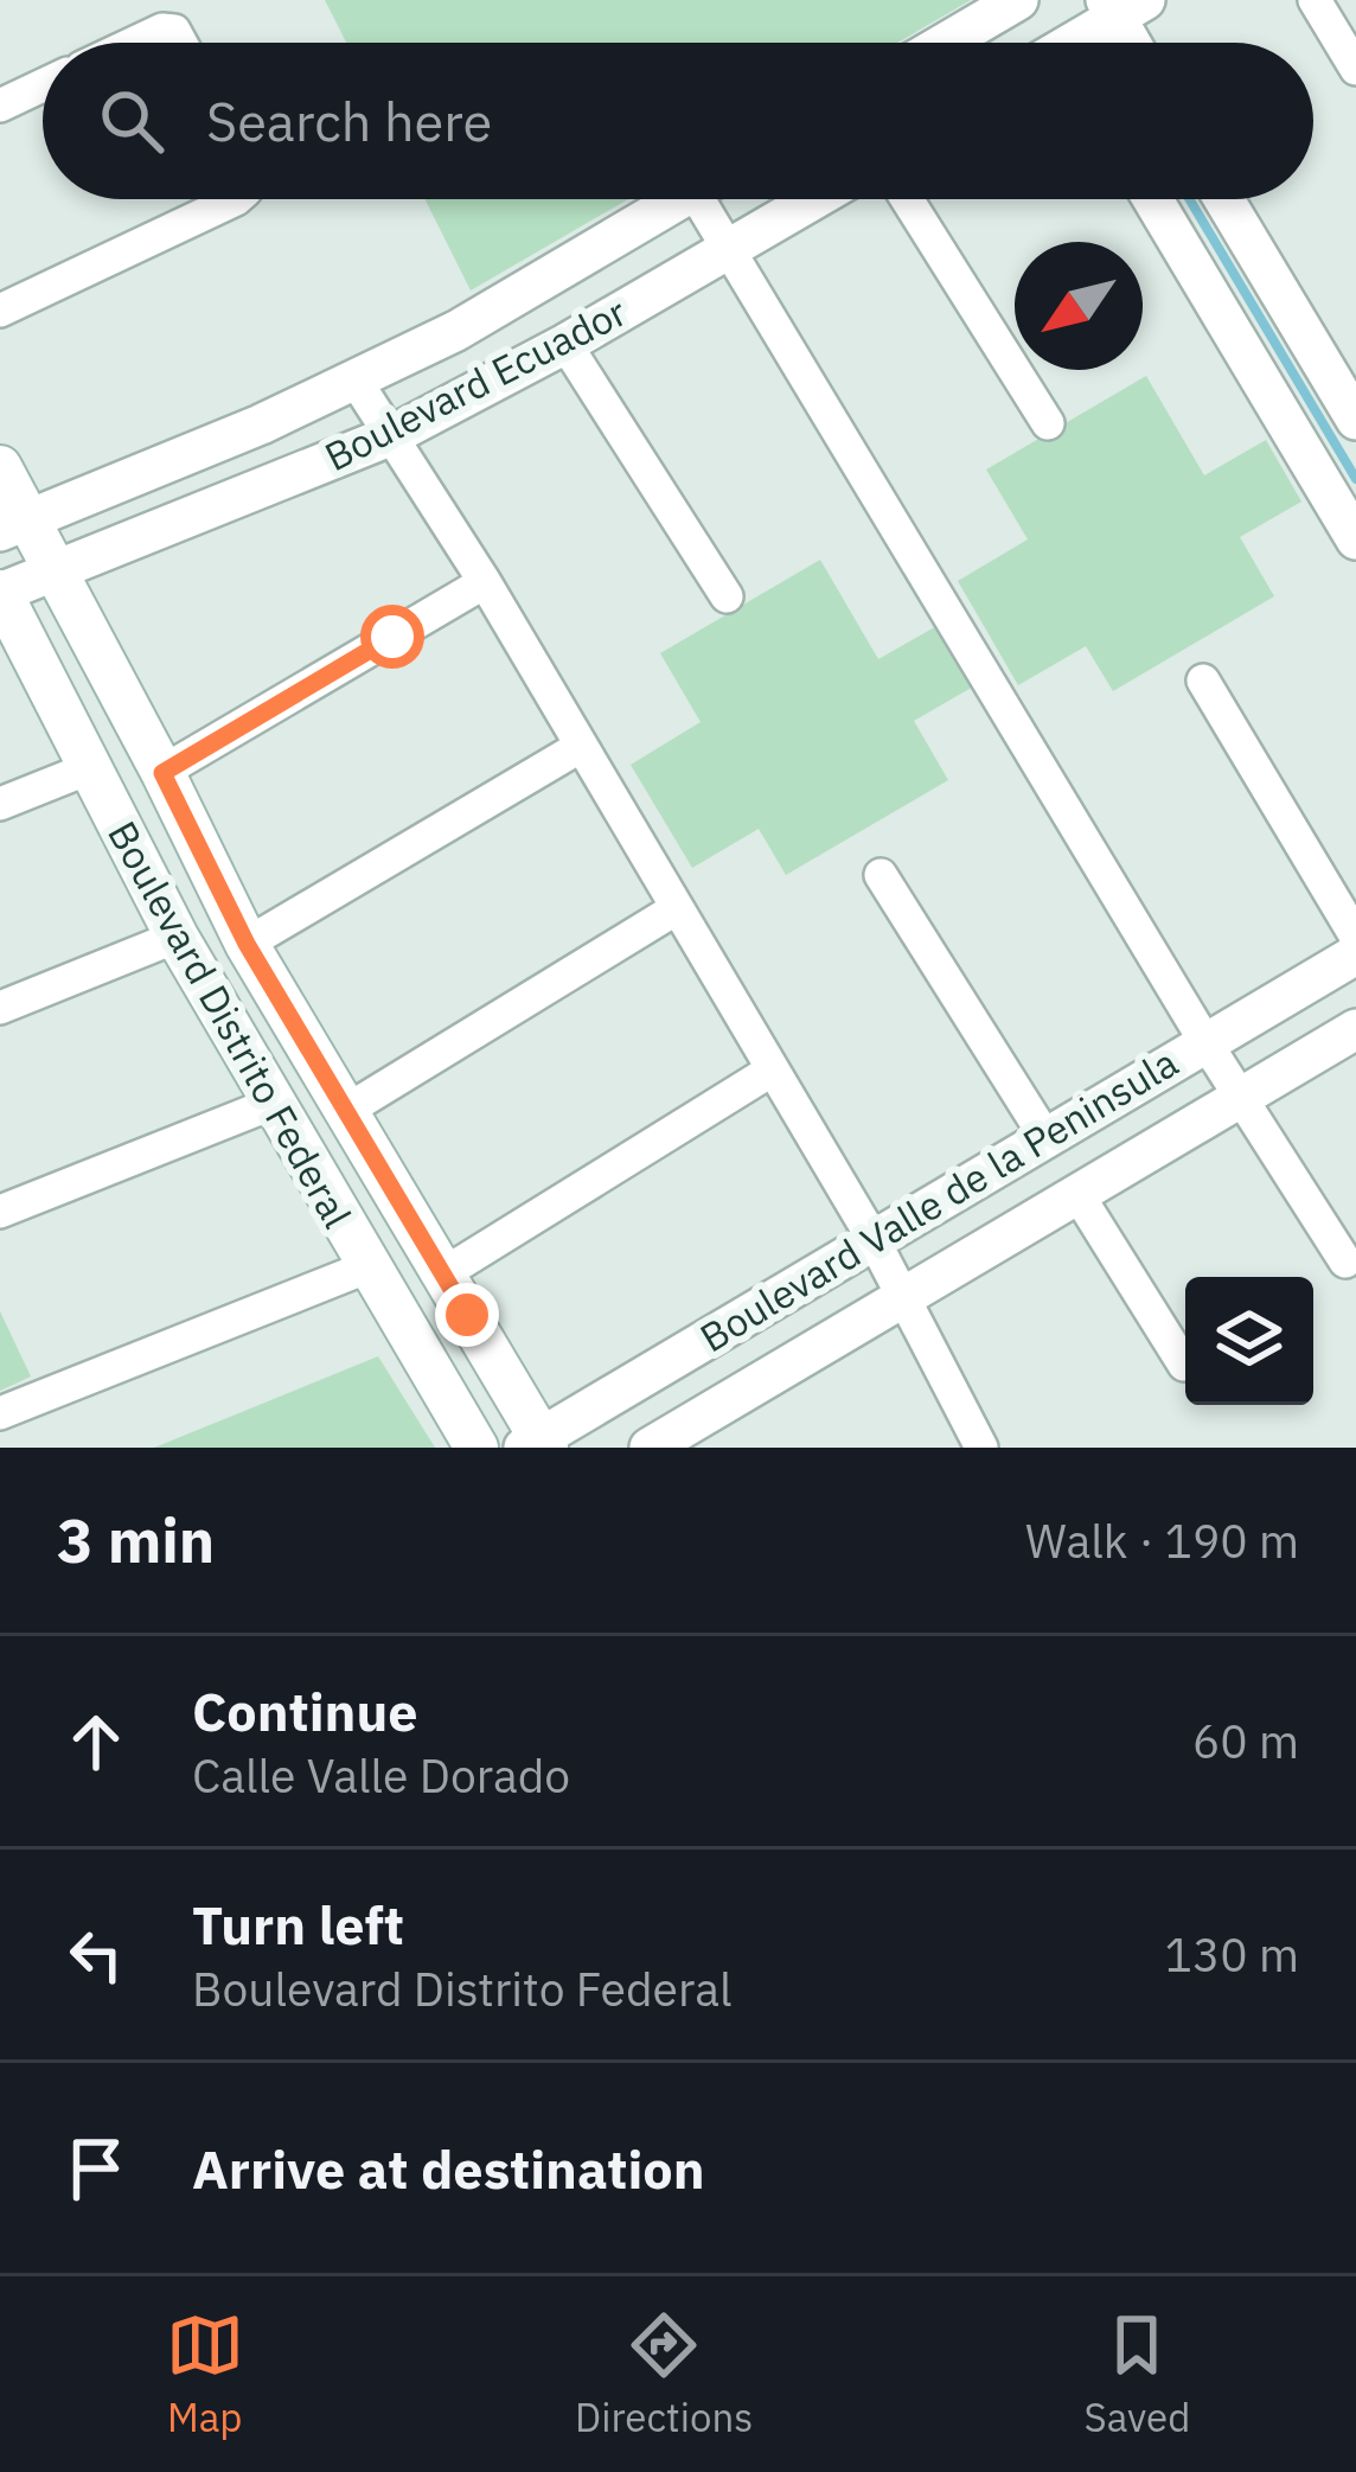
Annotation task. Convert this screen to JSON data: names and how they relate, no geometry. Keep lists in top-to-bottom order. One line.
{"streets":{"main road":["Boulevard Distrito Federal"],"street":["Boulevard Ecuador","Boulevard Valle de la Peninsula"]},"crossings":[["Boulevard Ecuador","Boulevard Distrito Federal"],["Boulevard Distrito Federal","Boulevard Valle de la Peninsula"]],"north":"bottom left","page":{"search":"Search here","heading":["3 min","Walk · 190 m"],"list":[["Continue","Calle Valle Dorado","60 m"],["Turn left","Boulevard Distrito Federal","130 m"],"Arrive at destination"],"nav":["Map","Directions","Saved"]}}
